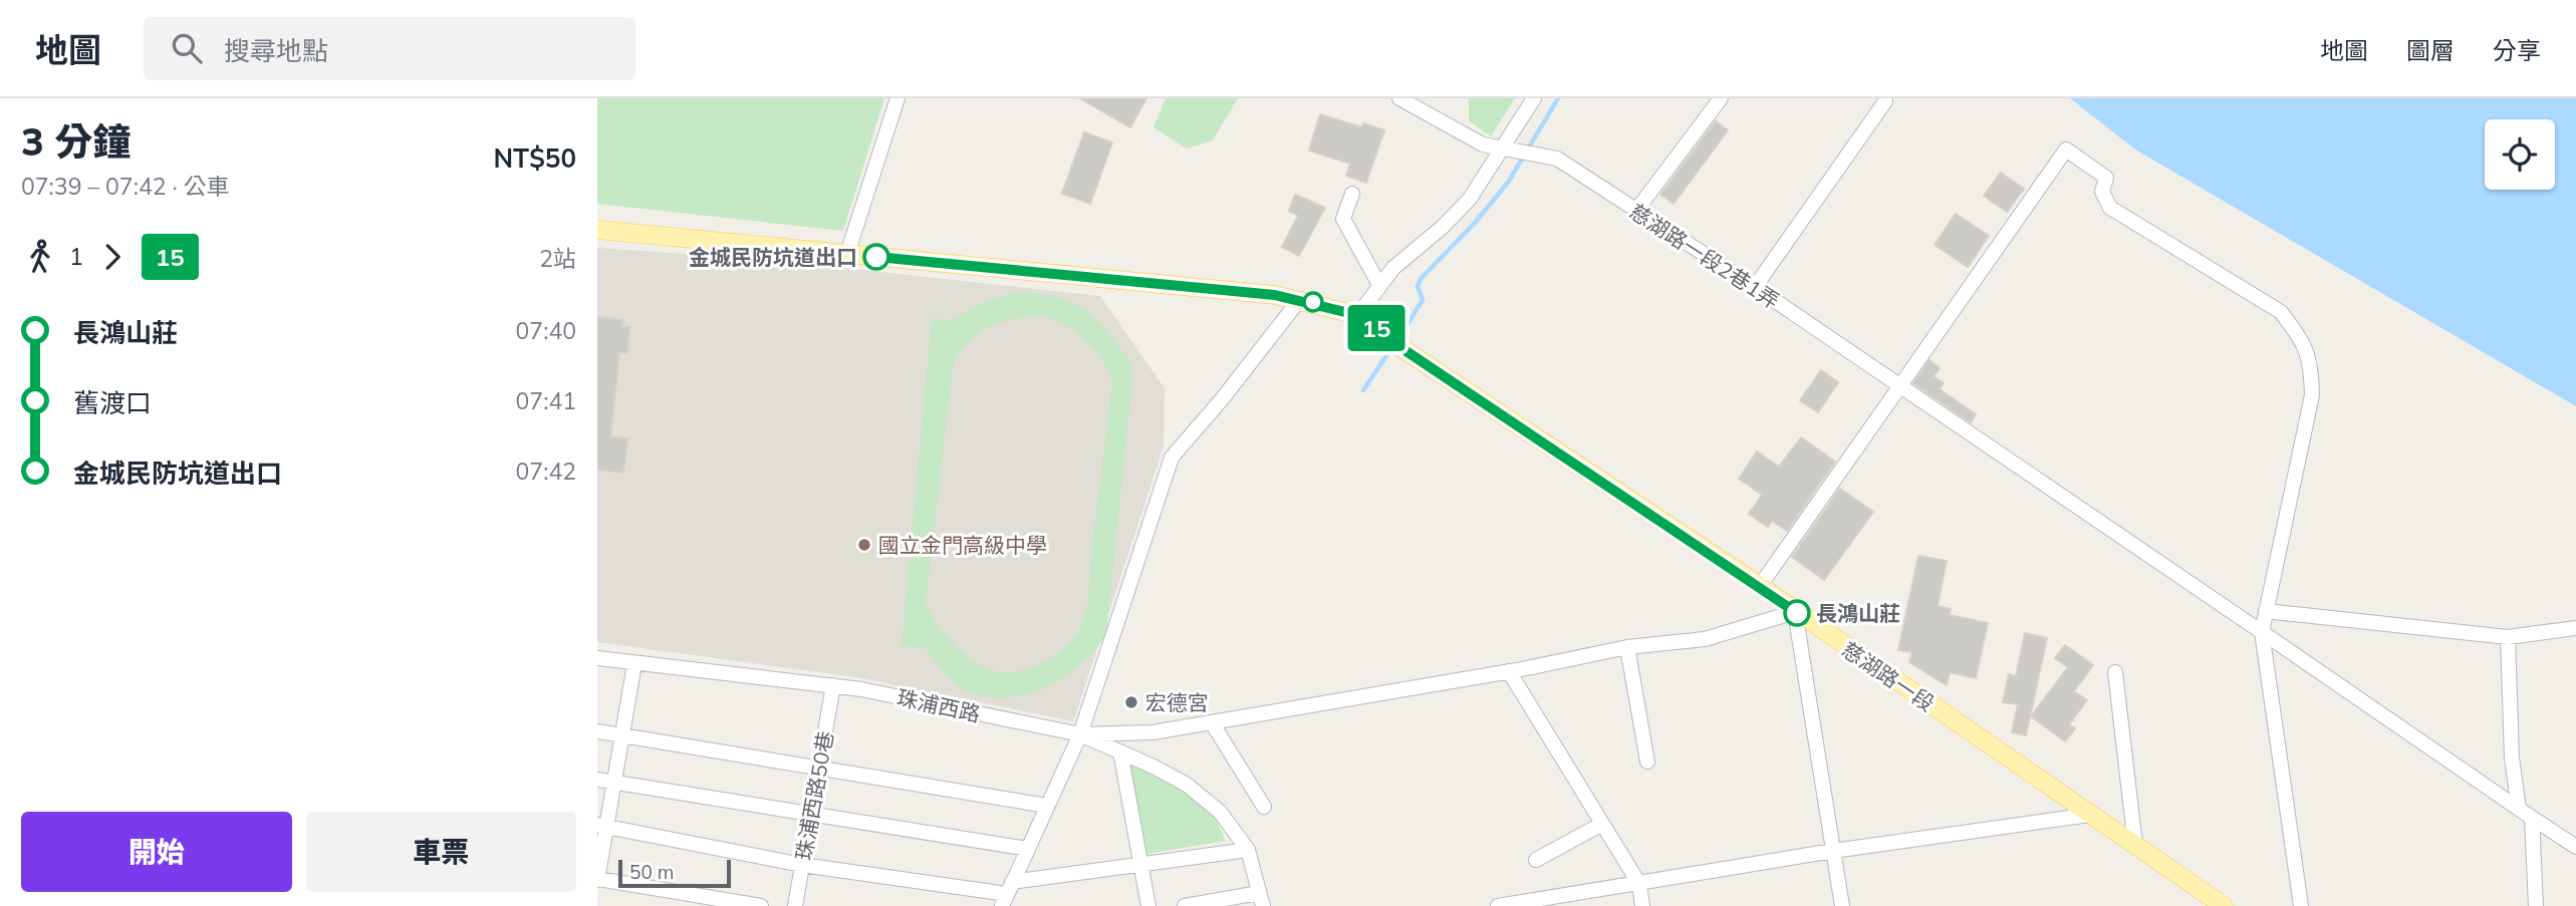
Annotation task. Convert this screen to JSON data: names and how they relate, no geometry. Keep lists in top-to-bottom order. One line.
{"streets":{"main road":["慈湖路一段"],"street":["慈湖路一段2巷1弄","珠浦西路","珠浦西路50巷"]},"crossings":[["珠浦西路","珠浦西路50巷"]],"places":["金城民防坑道出口","國立金門高級中學","長鴻山莊","宏德宮"],"lines":["bus line 15"],"scale_bar":"50 m","page":{"header":"地圖","search":"搜尋地點","nav":["地圖","圖層","分享"],"heading":["3 分鐘","07:39 – 07:42 · 公車","NT$50"],"on_map":"15","legs":["1","15","2站"],"list":[{"name":"長鴻山莊","value":"07:40"},{"name":"舊渡口","value":"07:41"},{"name":"金城民防坑道出口","value":"07:42"}],"buttons":["開始","車票"],"scale":"50 m"}}
